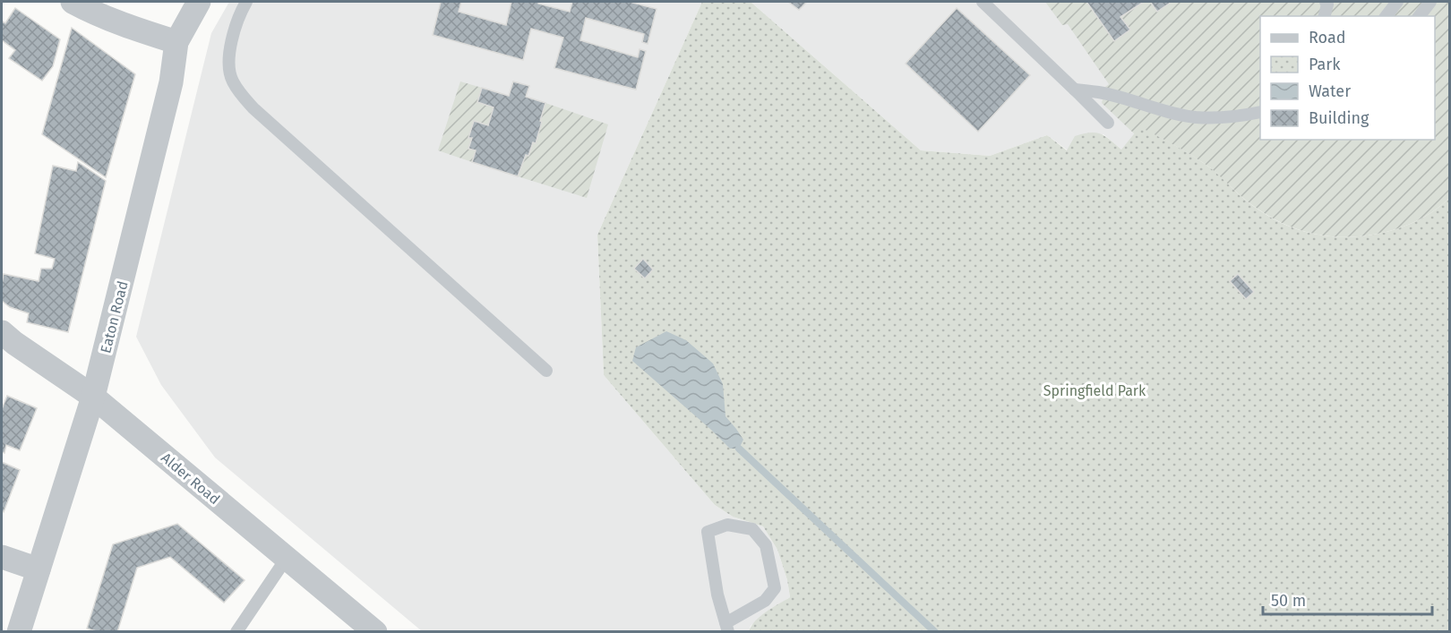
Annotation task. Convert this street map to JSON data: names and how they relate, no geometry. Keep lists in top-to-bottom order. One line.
{"streets":{"street":["Eaton Road","Alder Road"]},"crossings":[["Eaton Road","Alder Road"]],"parks":["Springfield Park"],"legend":["Road","Park","Water","Building"],"scale_bar":"50 m"}
